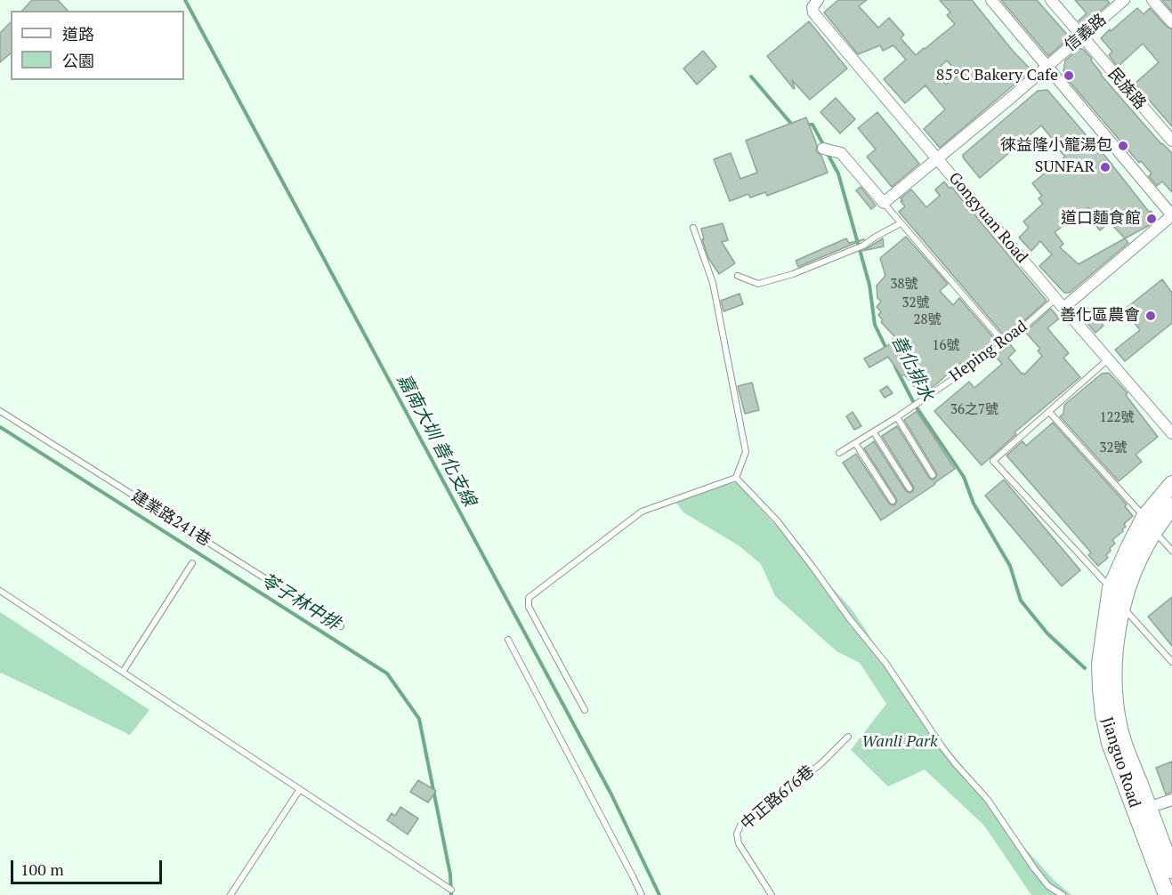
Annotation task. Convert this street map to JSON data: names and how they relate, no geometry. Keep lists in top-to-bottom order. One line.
{"streets":{"street":["信義路","民族路","Gongyuan Road","Heping Road","Jianguo Road"],"lane":["建業路241巷","中正路676巷"]},"crossings":[["信義路","民族路"],["信義路","Gongyuan Road"],["Gongyuan Road","Heping Road"]],"water":["善化排水","嘉南大圳 善化支線","苓子林中排"],"parks":["Wanli Park"],"places":["85°C Bakery Cafe","徠益隆小籠湯包","SUNFAR","道口麵食館","善化區農會"],"house_numbers":["38號","32號","28號","16號","36之7號","122號","32號"],"legend":["道路","公園"],"scale_bar":"100 m"}
